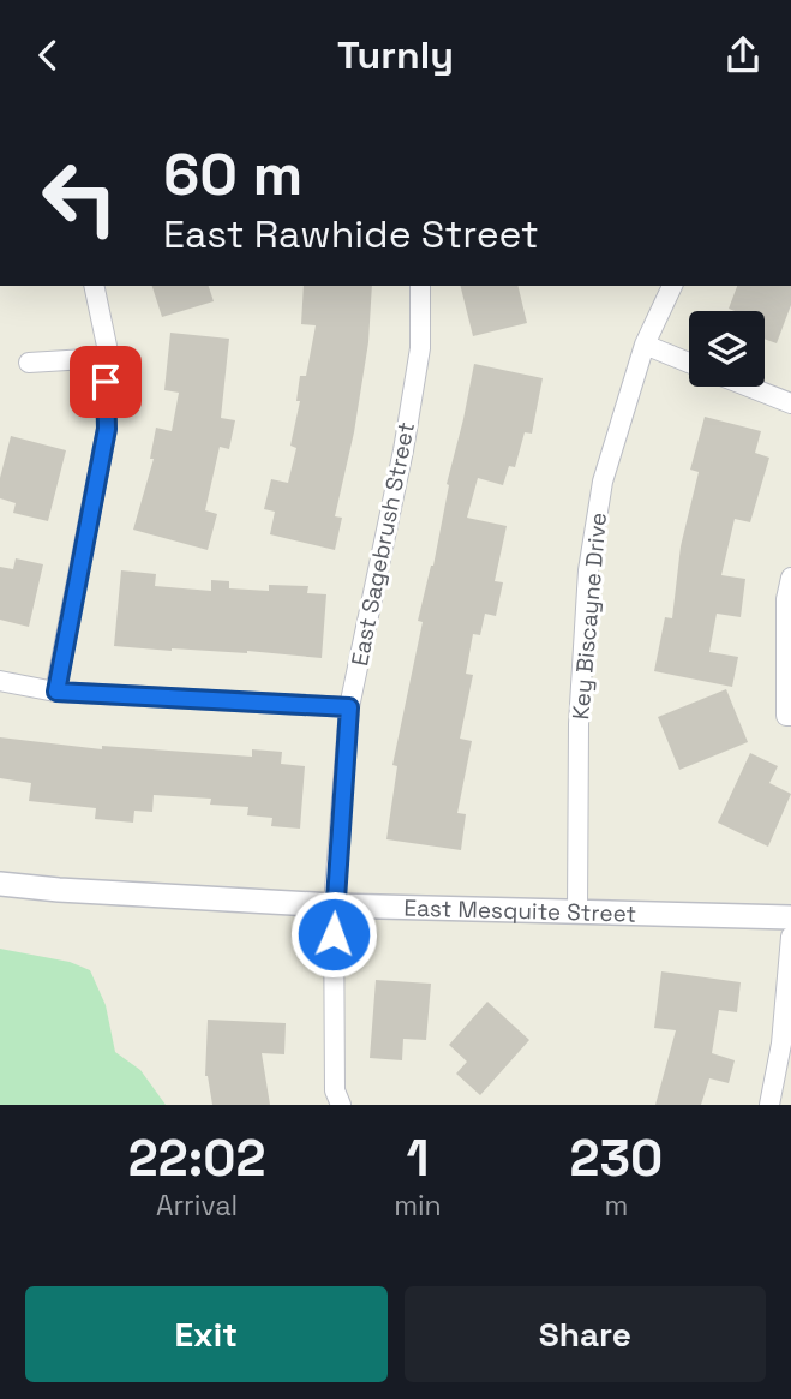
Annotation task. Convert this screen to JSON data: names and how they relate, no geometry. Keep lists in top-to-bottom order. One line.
{"streets":{"street":["East Sagebrush Street","Key Biscayne Drive","East Mesquite Street"]},"crossings":[["East Sagebrush Street","East Mesquite Street"],["Key Biscayne Drive","East Mesquite Street"]],"page":{"header":"Turnly","turn":["60 m","East Rawhide Street"],"eta":["22:02","Arrival","1","min","230","m"],"buttons":["Exit","Share"]}}
